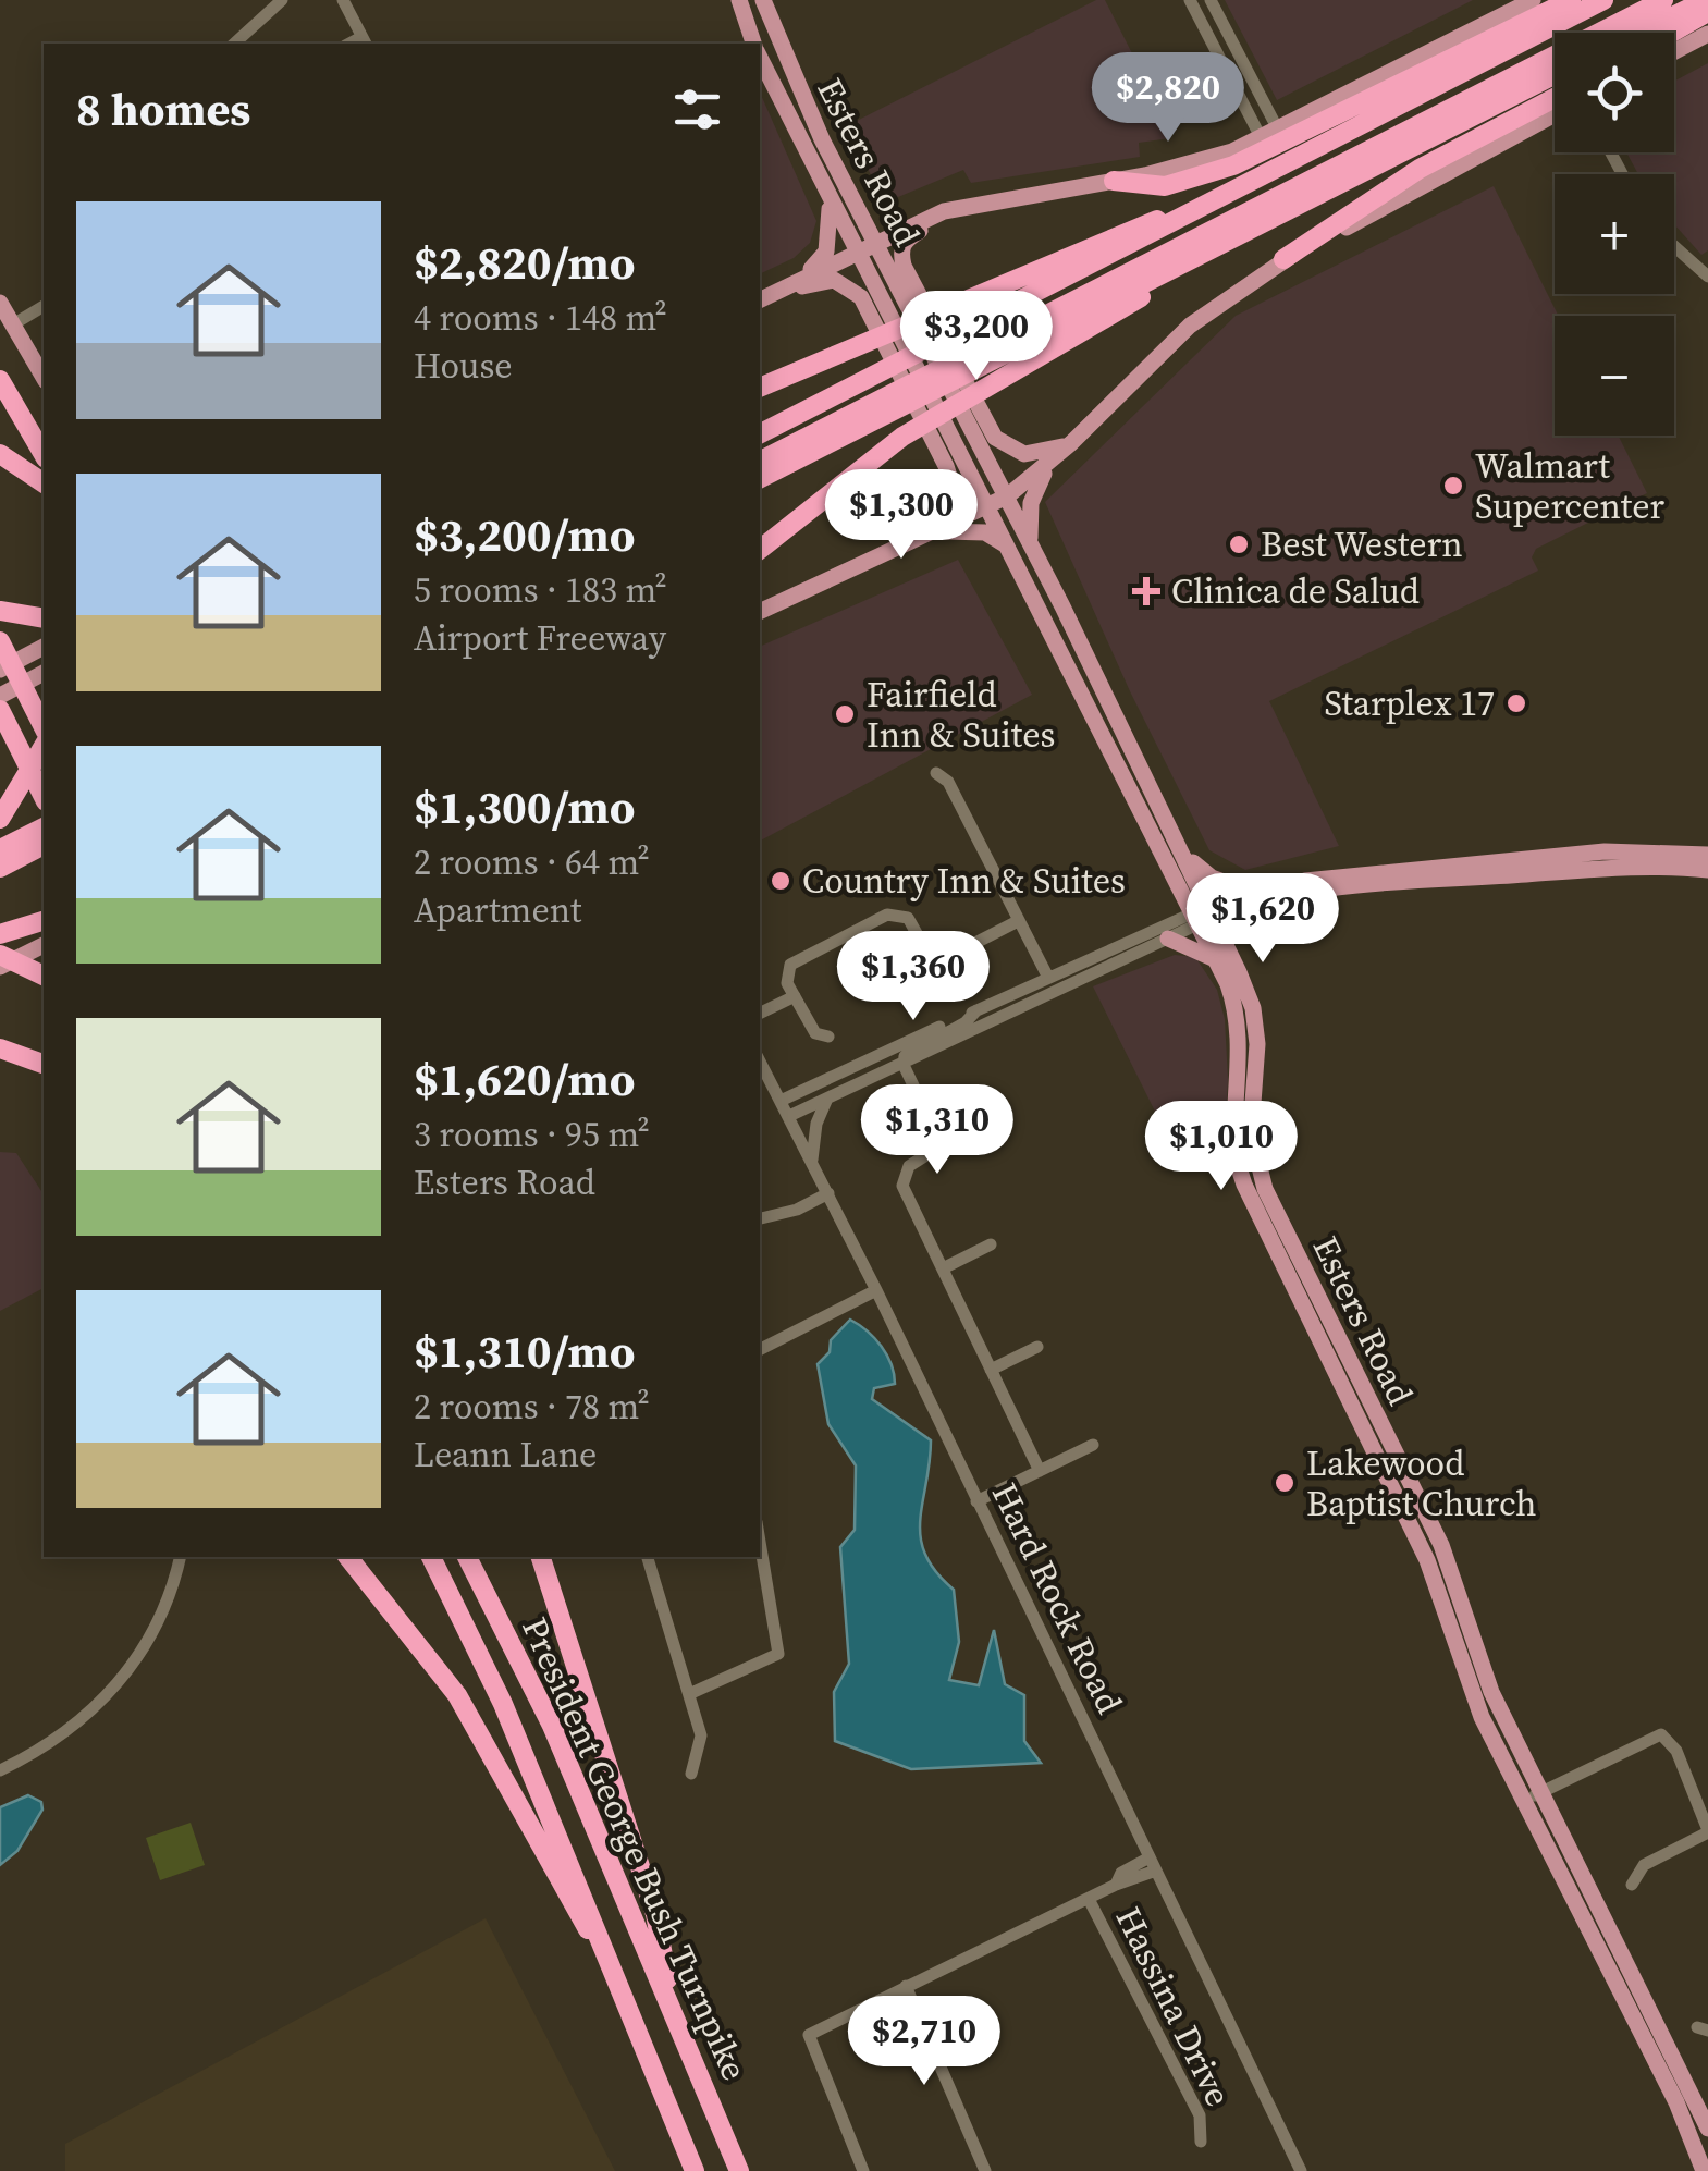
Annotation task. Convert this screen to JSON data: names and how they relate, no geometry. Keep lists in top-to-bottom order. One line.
{"streets":{"highway":["President George Bush Turnpike"],"main road":["Esters Road"],"street":["Hard Rock Road","Hassina Drive"]},"places":{"other":["Walmart Supercenter","Best Western","Starplex 17","Fairfield Inn & Suites","Country Inn & Suites","Lakewood Baptist Church"],"health":["Clinica de Salud"]},"page":{"map_buttons":["+","−"],"heading":"8 homes","price":["$2,820","$3,200","$1,300","$1,620","$1,360","$1,310","$1,010","$2,710"],"list":[{"name":"$2,820/mo","note":"4 rooms · 148 m² · House"},{"name":"$3,200/mo","note":"5 rooms · 183 m² · Airport Freeway"},{"name":"$1,300/mo","note":"2 rooms · 64 m² · Apartment"},{"name":"$1,620/mo","note":"3 rooms · 95 m² · Esters Road"},{"name":"$1,310/mo","note":"2 rooms · 78 m² · Leann Lane"}]}}
